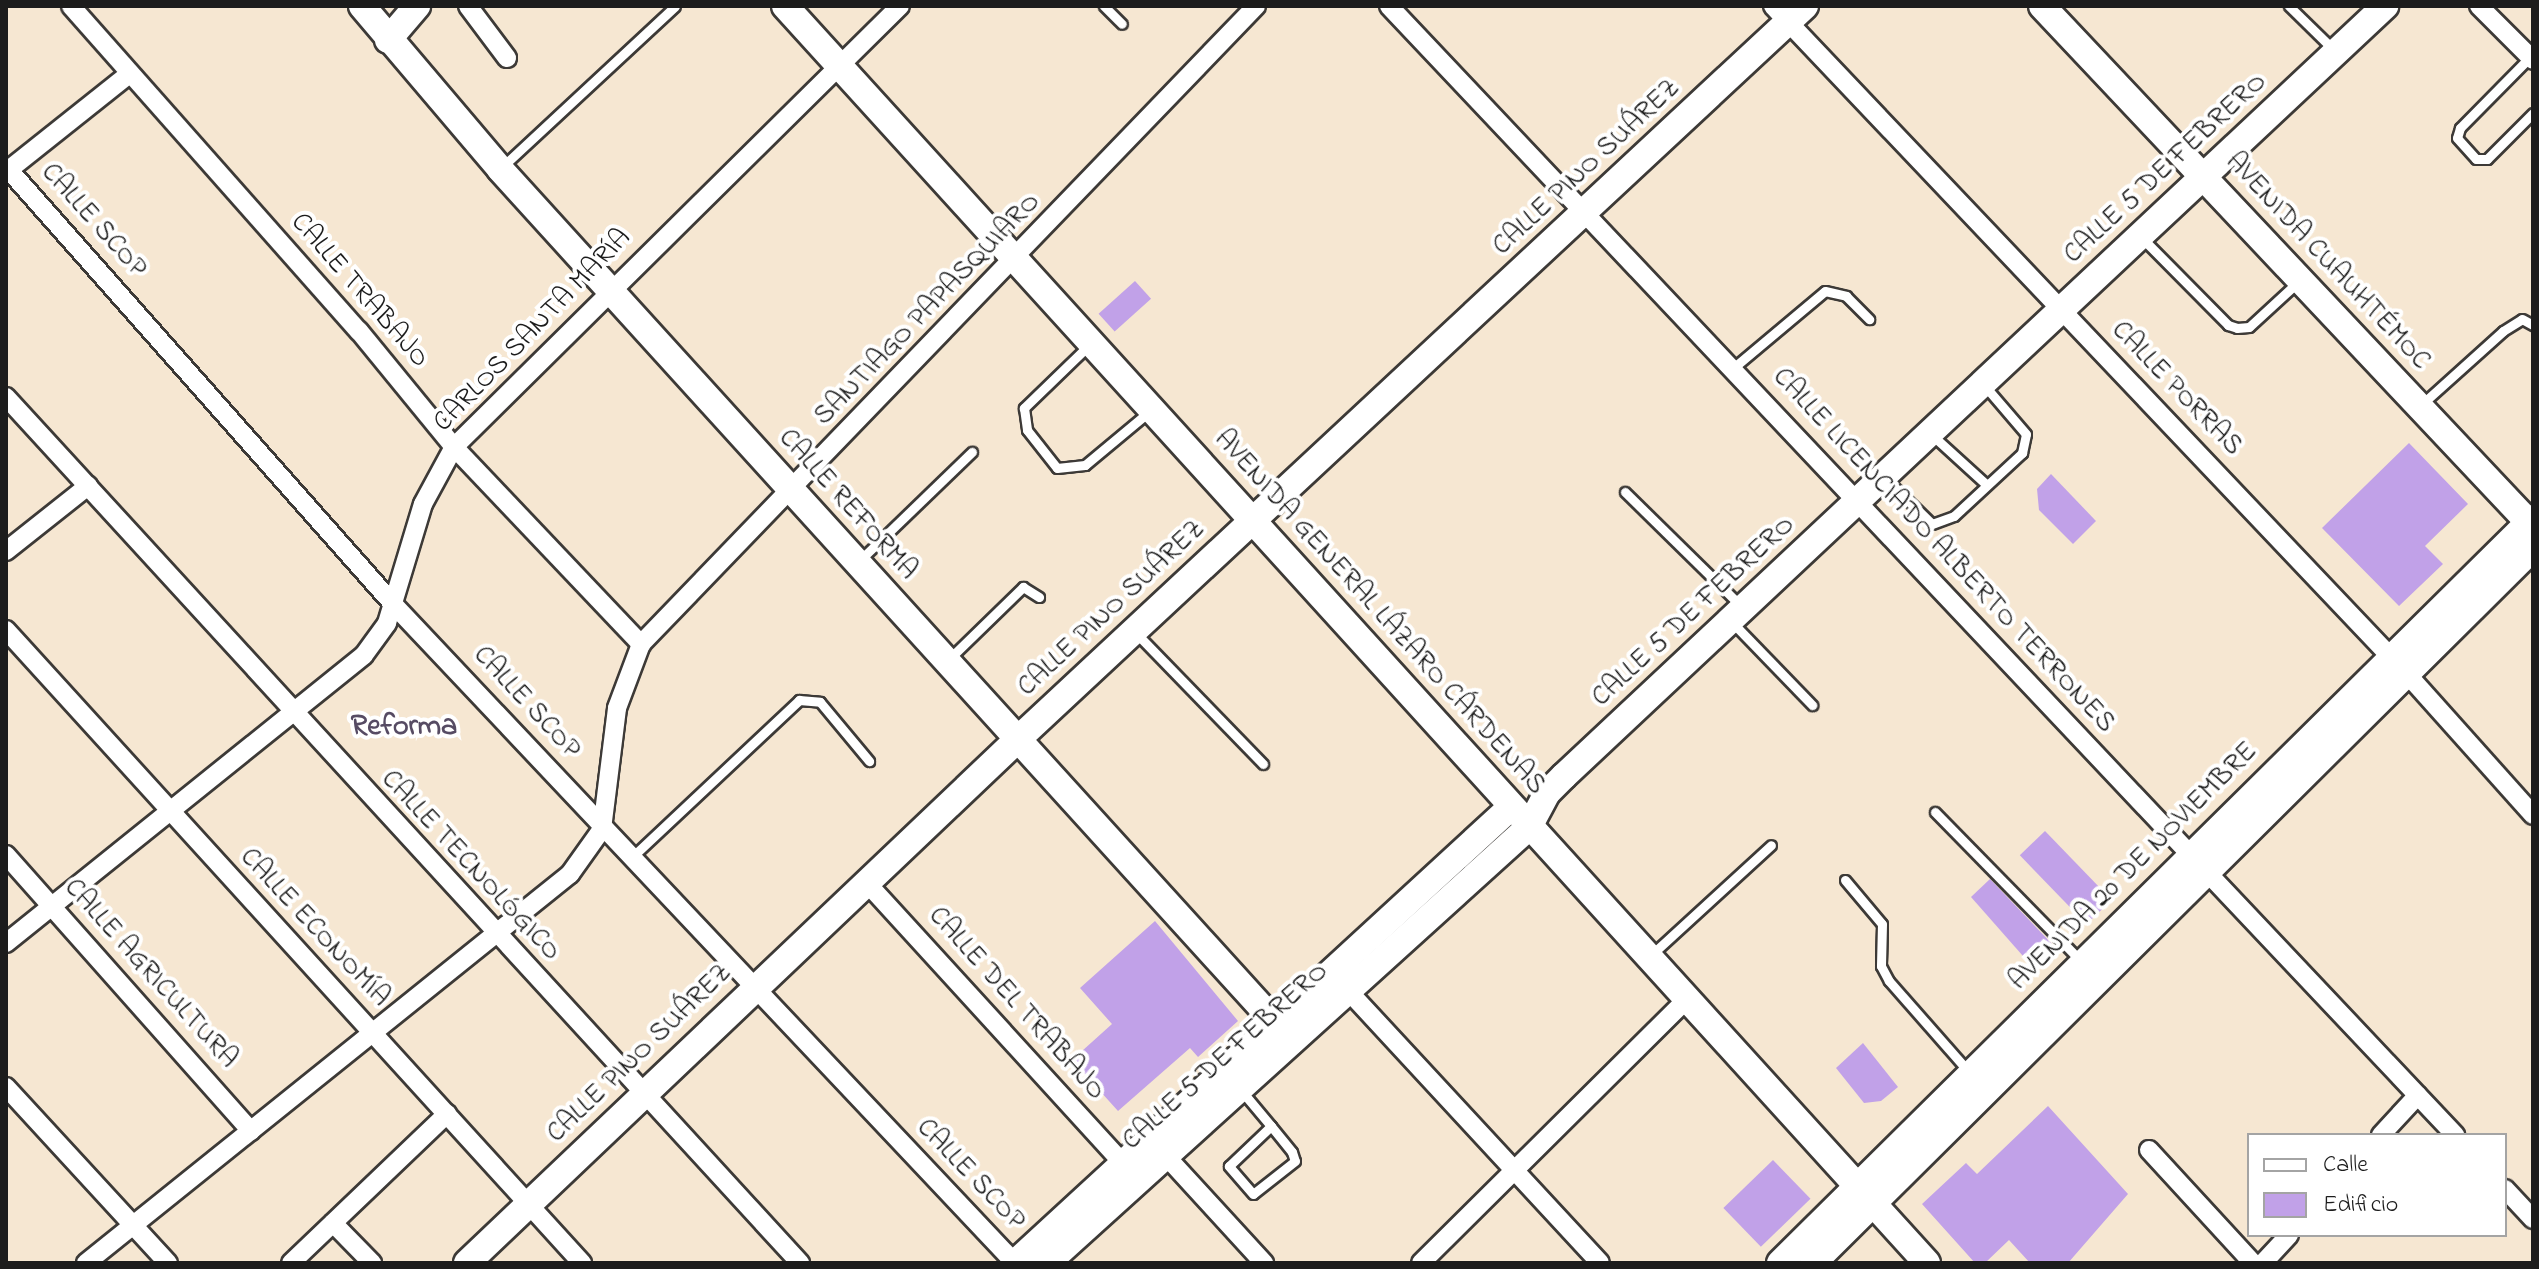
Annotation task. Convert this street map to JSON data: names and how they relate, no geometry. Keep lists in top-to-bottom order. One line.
{"streets":{"street":["CALLE PINO SUÁREZ","CALLE 5 DE FEBRERO","CALLE SCOP","AVENIDA CUAUHTÉMOC","CALLE TRABAJO","SANTIAGO PAPASQUIARO","CARLOS SANTA MARÍA","CALLE PORRAS","CALLE REFORMA","CALLE LICENCIADO ALBERTO TERRONES","AVENIDA GENERAL LÁZARO CÁRDENAS","CALLE TECNOLÓGICO","AVENIDA 20 DE NOVIEMBRE","CALLE ECONOMÍA","CALLE AGRICULTURA","CALLE DEL TRABAJO"]},"crossings":[["CALLE PINO SUÁREZ","CALLE SCOP"],["CALLE PINO SUÁREZ","CALLE PORRAS"],["CALLE PINO SUÁREZ","CALLE REFORMA"],["CALLE PINO SUÁREZ","CALLE LICENCIADO ALBERTO TERRONES"],["CALLE PINO SUÁREZ","AVENIDA GENERAL LÁZARO CÁRDENAS"],["CALLE PINO SUÁREZ","CALLE TECNOLÓGICO"],["CALLE PINO SUÁREZ","CALLE ECONOMÍA"],["CALLE PINO SUÁREZ","CALLE DEL TRABAJO"],["CALLE 5 DE FEBRERO","CALLE SCOP"],["CALLE 5 DE FEBRERO","AVENIDA CUAUHTÉMOC"],["CALLE 5 DE FEBRERO","CALLE PORRAS"],["CALLE 5 DE FEBRERO","CALLE REFORMA"],["CALLE 5 DE FEBRERO","CALLE LICENCIADO ALBERTO TERRONES"],["CALLE 5 DE FEBRERO","AVENIDA GENERAL LÁZARO CÁRDENAS"],["CALLE 5 DE FEBRERO","CALLE DEL TRABAJO"],["CALLE SCOP","SANTIAGO PAPASQUIARO"],["CALLE SCOP","CARLOS SANTA MARÍA"],["AVENIDA CUAUHTÉMOC","AVENIDA 20 DE NOVIEMBRE"],["CALLE TRABAJO","SANTIAGO PAPASQUIARO"],["CALLE TRABAJO","CARLOS SANTA MARÍA"],["SANTIAGO PAPASQUIARO","CALLE REFORMA"],["SANTIAGO PAPASQUIARO","AVENIDA GENERAL LÁZARO CÁRDENAS"],["SANTIAGO PAPASQUIARO","CALLE TECNOLÓGICO"],["SANTIAGO PAPASQUIARO","CALLE ECONOMÍA"],["SANTIAGO PAPASQUIARO","CALLE AGRICULTURA"],["CARLOS SANTA MARÍA","CALLE REFORMA"],["CARLOS SANTA MARÍA","AVENIDA GENERAL LÁZARO CÁRDENAS"],["CARLOS SANTA MARÍA","CALLE TECNOLÓGICO"],["CARLOS SANTA MARÍA","CALLE ECONOMÍA"],["CARLOS SANTA MARÍA","CALLE AGRICULTURA"],["CALLE PORRAS","AVENIDA 20 DE NOVIEMBRE"],["CALLE LICENCIADO ALBERTO TERRONES","AVENIDA 20 DE NOVIEMBRE"],["AVENIDA GENERAL LÁZARO CÁRDENAS","AVENIDA 20 DE NOVIEMBRE"]],"districts":["Reforma"],"legend":["Calle","Edificio"]}
